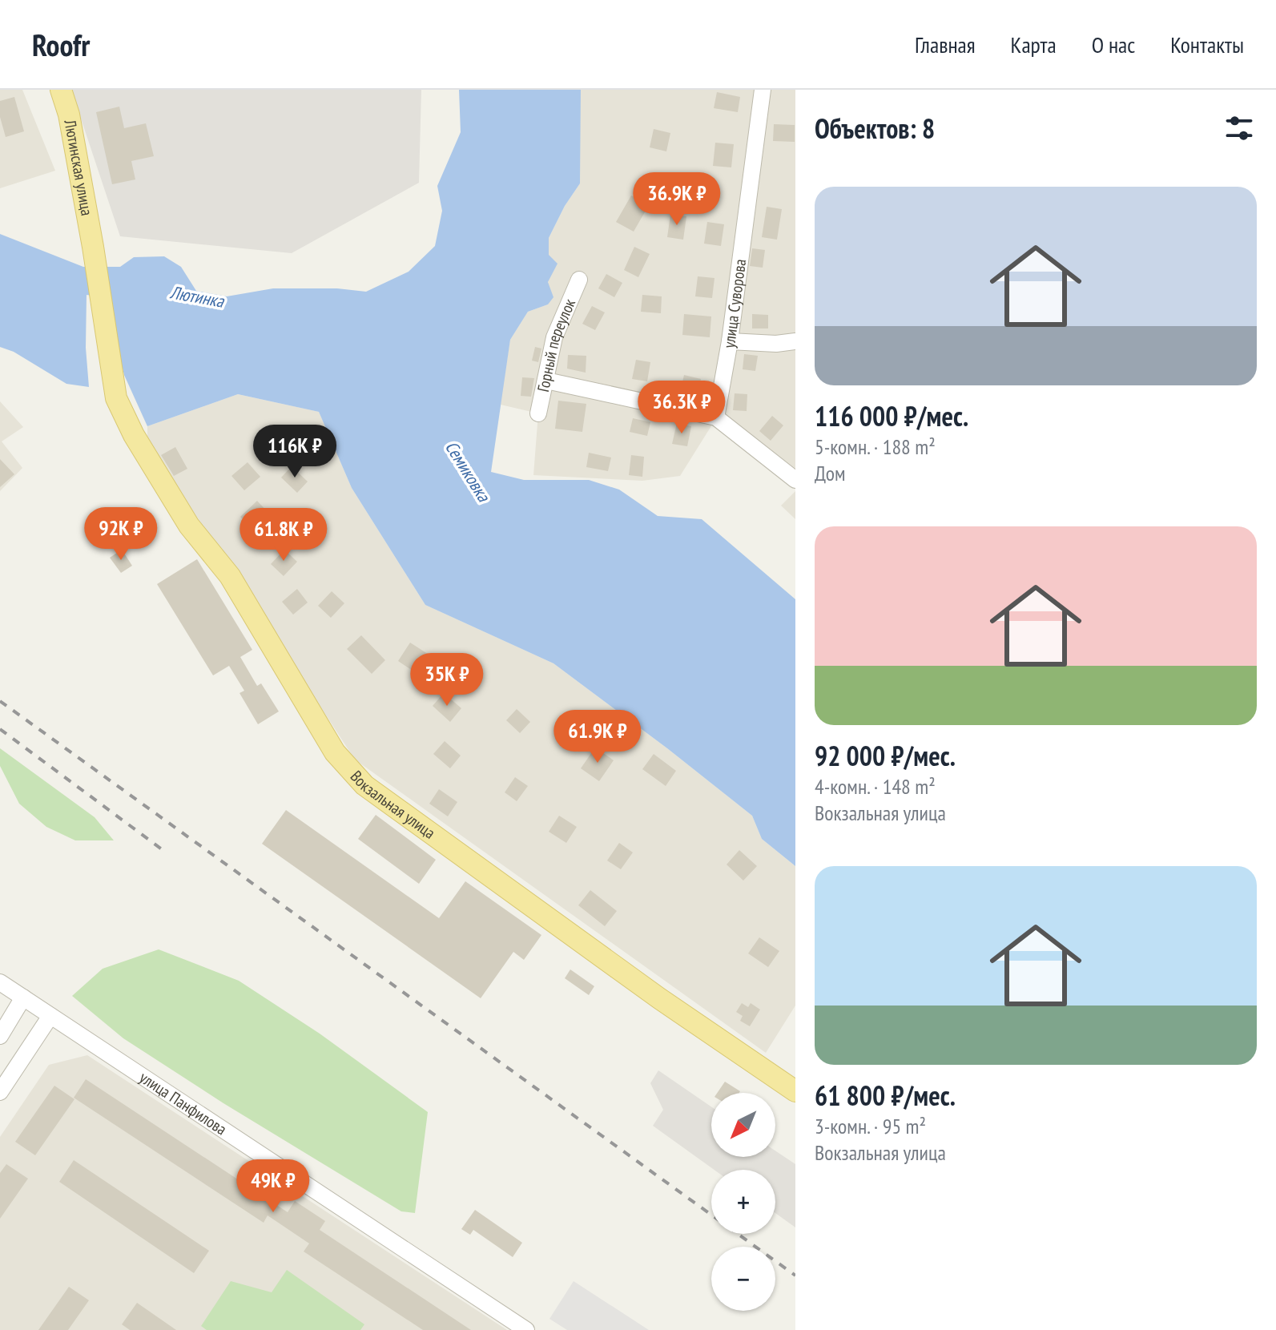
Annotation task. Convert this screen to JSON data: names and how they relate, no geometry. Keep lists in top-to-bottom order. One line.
{"streets":{"main road":["Лютинская улица","Вокзальная улица"],"street":["улица Суворова","Горный переулок","улица Панфилова"]},"crossings":[["Лютинская улица","Вокзальная улица"]],"water":["Лютинка","Семиковка"],"north":"bottom left","page":{"header":"Roofr","nav":["Главная","Карта","О нас","Контакты"],"heading":"Объектов: 8","list":[{"name":"116 000 ₽/мес.","note":"5-комн. · 188 m² · Дом"},{"name":"92 000 ₽/мес.","note":"4-комн. · 148 m² · Вокзальная улица"},{"name":"61 800 ₽/мес.","note":"3-комн. · 95 m² · Вокзальная улица"}],"price":["36.9K ₽","36.3K ₽","116K ₽","92K ₽","61.8K ₽","35K ₽","61.9K ₽","49K ₽"],"map_buttons":["+","−"]}}
